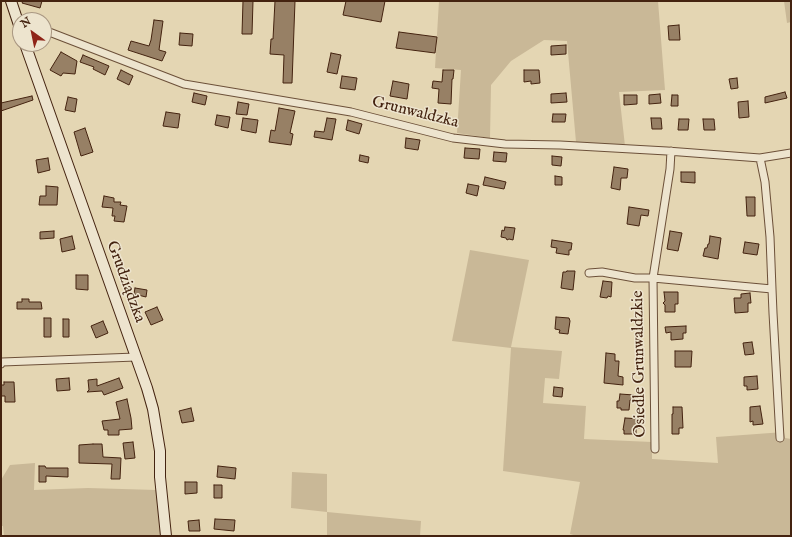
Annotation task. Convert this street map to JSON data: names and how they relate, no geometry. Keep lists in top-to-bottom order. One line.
{"streets":{"street":["Grunwaldzka","Grudziądzka","Osiedle Grunwaldzkie"]},"crossings":[["Grunwaldzka","Osiedle Grunwaldzkie"]],"north":"top left"}
